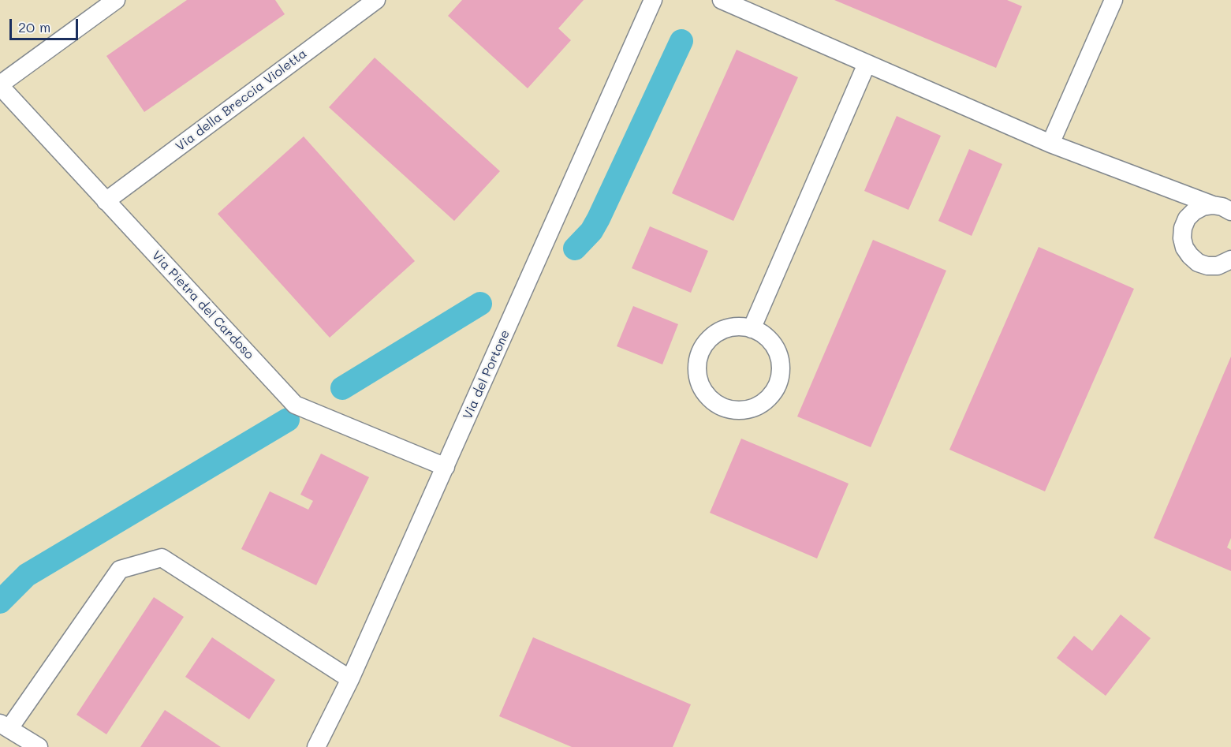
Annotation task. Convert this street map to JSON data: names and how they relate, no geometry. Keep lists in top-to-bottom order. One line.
{"streets":{"street":["Via della Breccia Violetta","Via Pietra del Cardoso","Via del Portone"]},"crossings":[["Via della Breccia Violetta","Via Pietra del Cardoso"],["Via Pietra del Cardoso","Via del Portone"]],"scale_bar":"20 m"}
